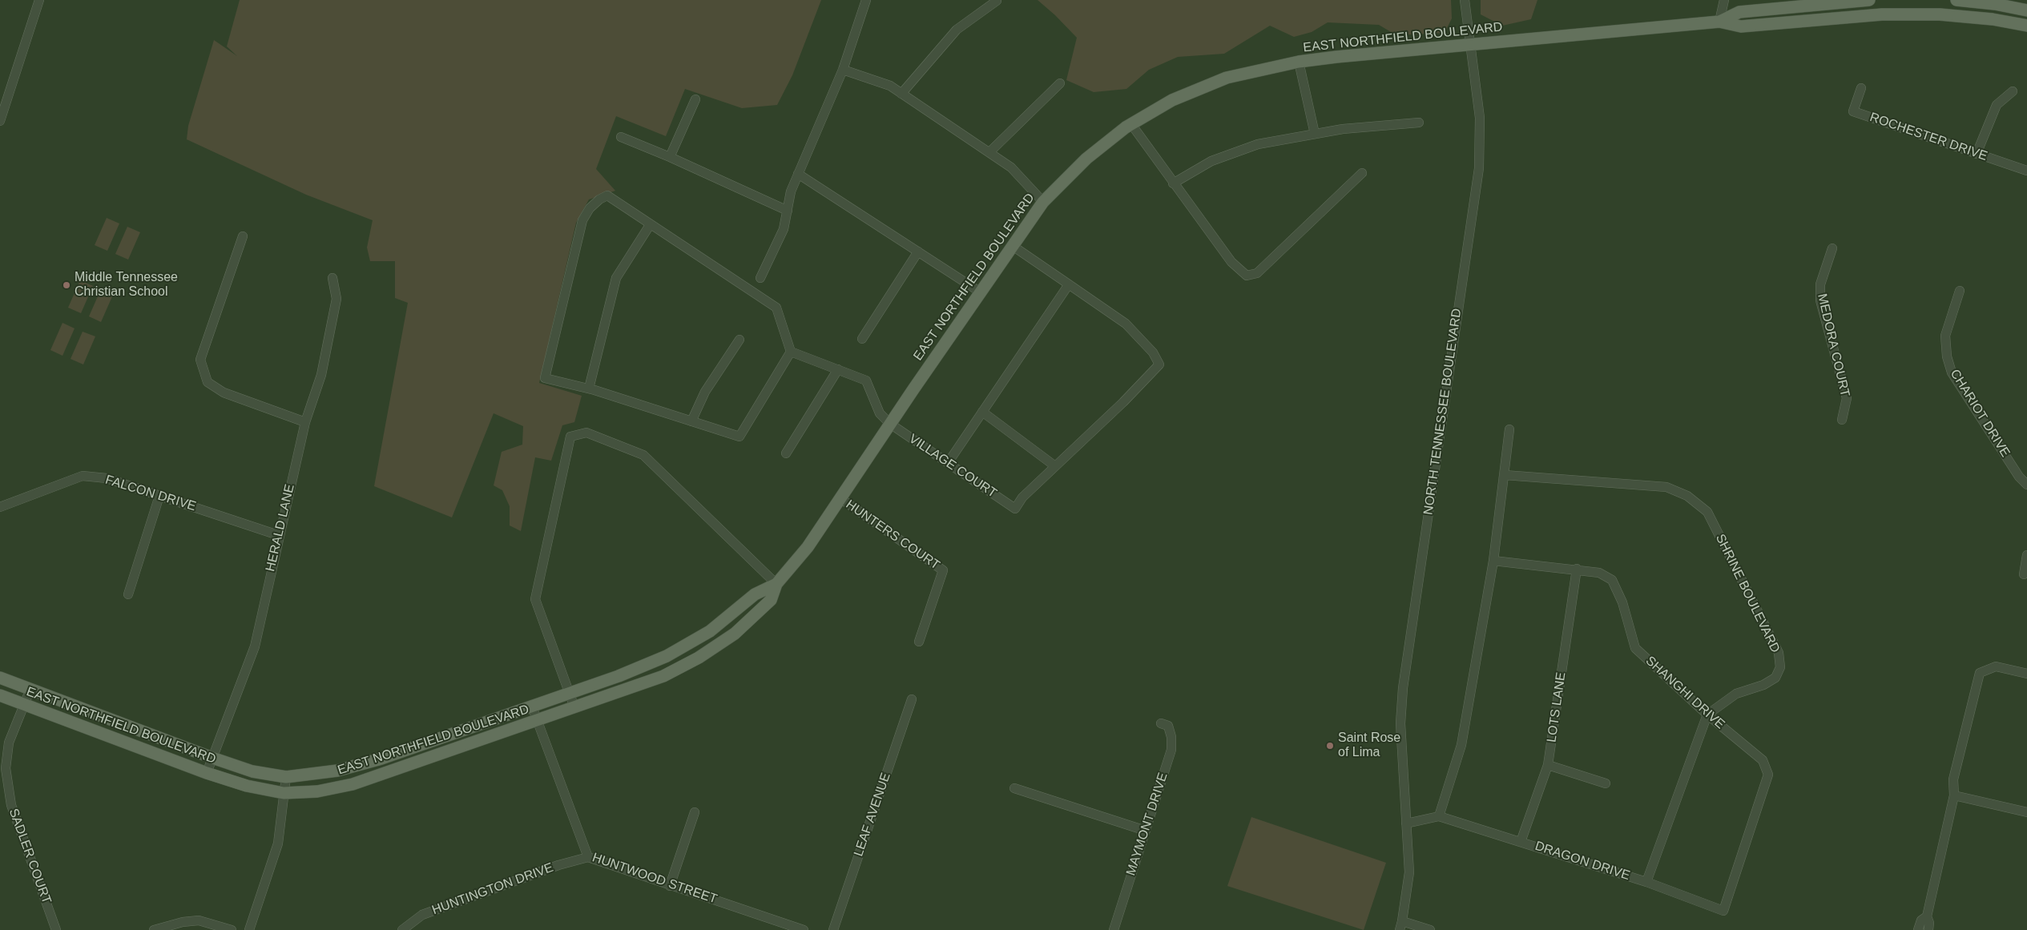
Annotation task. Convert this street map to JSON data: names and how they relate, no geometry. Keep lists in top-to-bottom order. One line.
{"streets":{"main road":["EAST NORTHFIELD BOULEVARD"],"street":["ROCHESTER DRIVE","MEDORA COURT","NORTH TENNESSEE BOULEVARD","CHARIOT DRIVE","VILLAGE COURT","FALCON DRIVE","HERALD LANE","HUNTERS COURT","SHRINE BOULEVARD","SHANGHI DRIVE","LOTS LANE","LEAF AVENUE","MAYMONT DRIVE","SADLER COURT","DRAGON DRIVE","HUNTWOOD STREET","HUNTINGTON DRIVE"]},"crossings":[["EAST NORTHFIELD BOULEVARD","NORTH TENNESSEE BOULEVARD"],["EAST NORTHFIELD BOULEVARD","VILLAGE COURT"],["EAST NORTHFIELD BOULEVARD","HERALD LANE"],["EAST NORTHFIELD BOULEVARD","HUNTERS COURT"],["EAST NORTHFIELD BOULEVARD","SADLER COURT"],["EAST NORTHFIELD BOULEVARD","HUNTWOOD STREET"],["FALCON DRIVE","HERALD LANE"],["SHRINE BOULEVARD","SHANGHI DRIVE"],["SHANGHI DRIVE","LOTS LANE"],["SHANGHI DRIVE","DRAGON DRIVE"],["LOTS LANE","DRAGON DRIVE"],["HUNTWOOD STREET","HUNTINGTON DRIVE"]],"places":["Middle Tennessee Christian School","Saint Rose of Lima"]}
